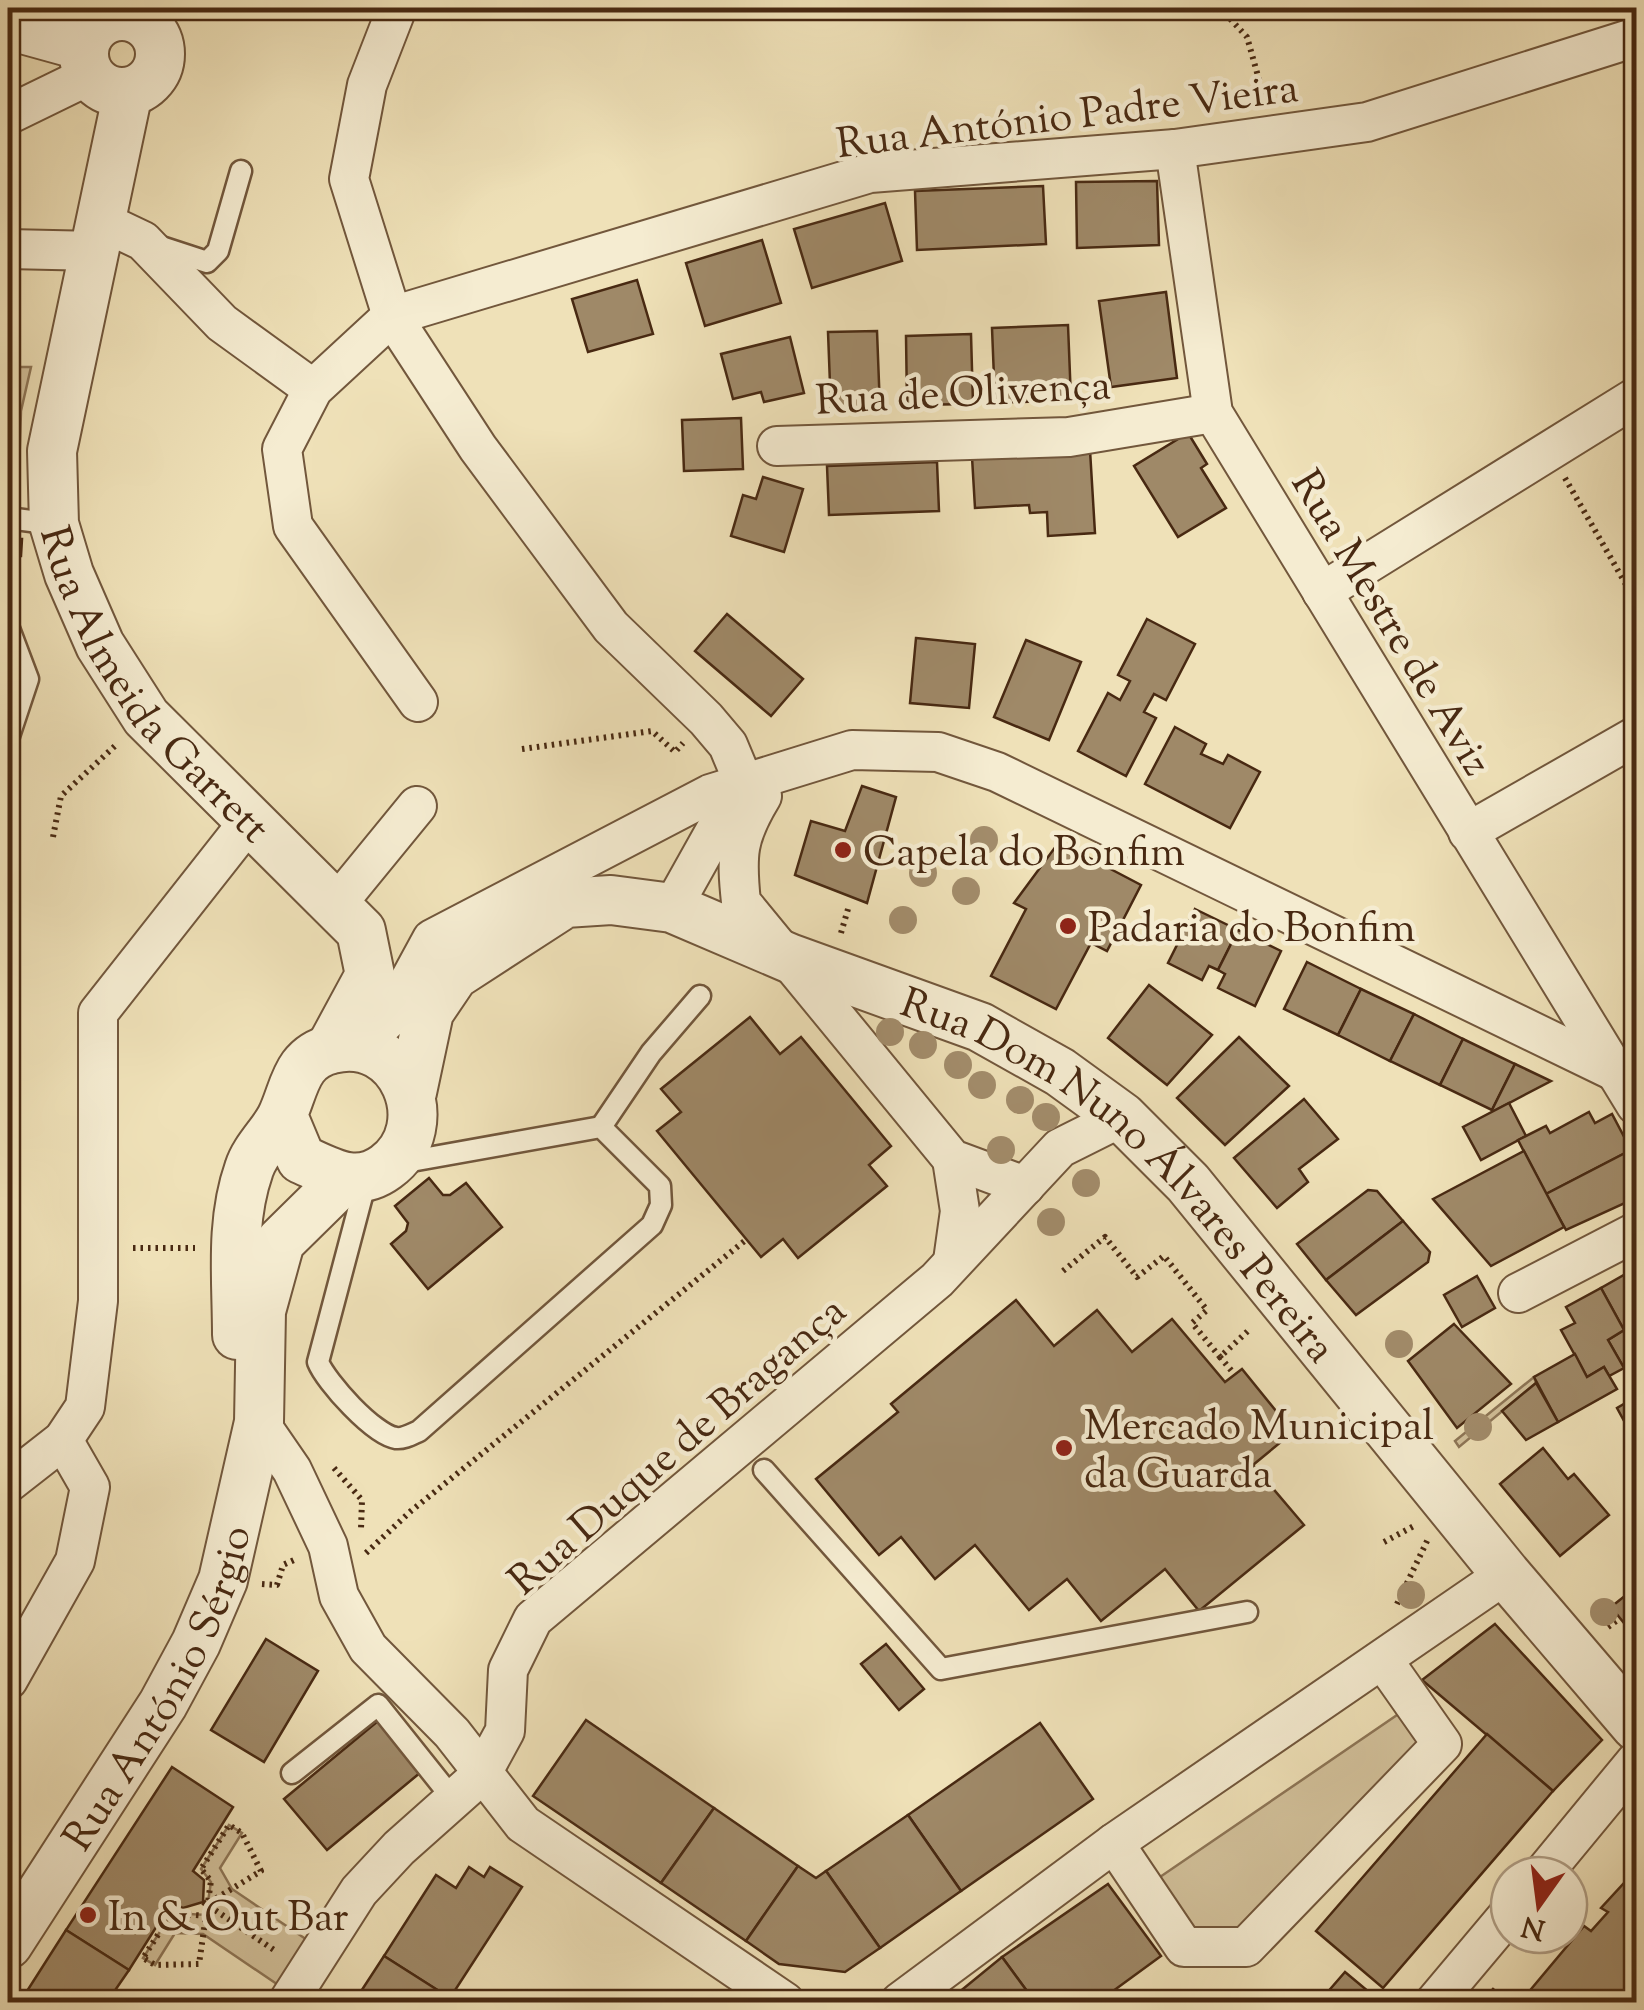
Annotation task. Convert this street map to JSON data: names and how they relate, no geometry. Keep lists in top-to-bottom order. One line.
{"streets":{"street":["Rua António Padre Vieira","Rua de Olivença","Rua Mestre de Aviz","Rua Almeida Garrett","Rua Dom Nuno Álvares Pereira","Rua Duque de Bragança","Rua António Sérgio"]},"crossings":[["Rua António Padre Vieira","Rua Mestre de Aviz"],["Rua de Olivença","Rua Mestre de Aviz"],["Rua Almeida Garrett","Rua Dom Nuno Álvares Pereira"],["Rua Almeida Garrett","Rua António Sérgio"],["Rua Dom Nuno Álvares Pereira","Rua Duque de Bragança"],["Rua Dom Nuno Álvares Pereira","Rua António Sérgio"]],"places":["Capela do Bonfim","Padaria do Bonfim","Mercado Municipal da Guarda","In & Out Bar"],"north":"bottom"}
